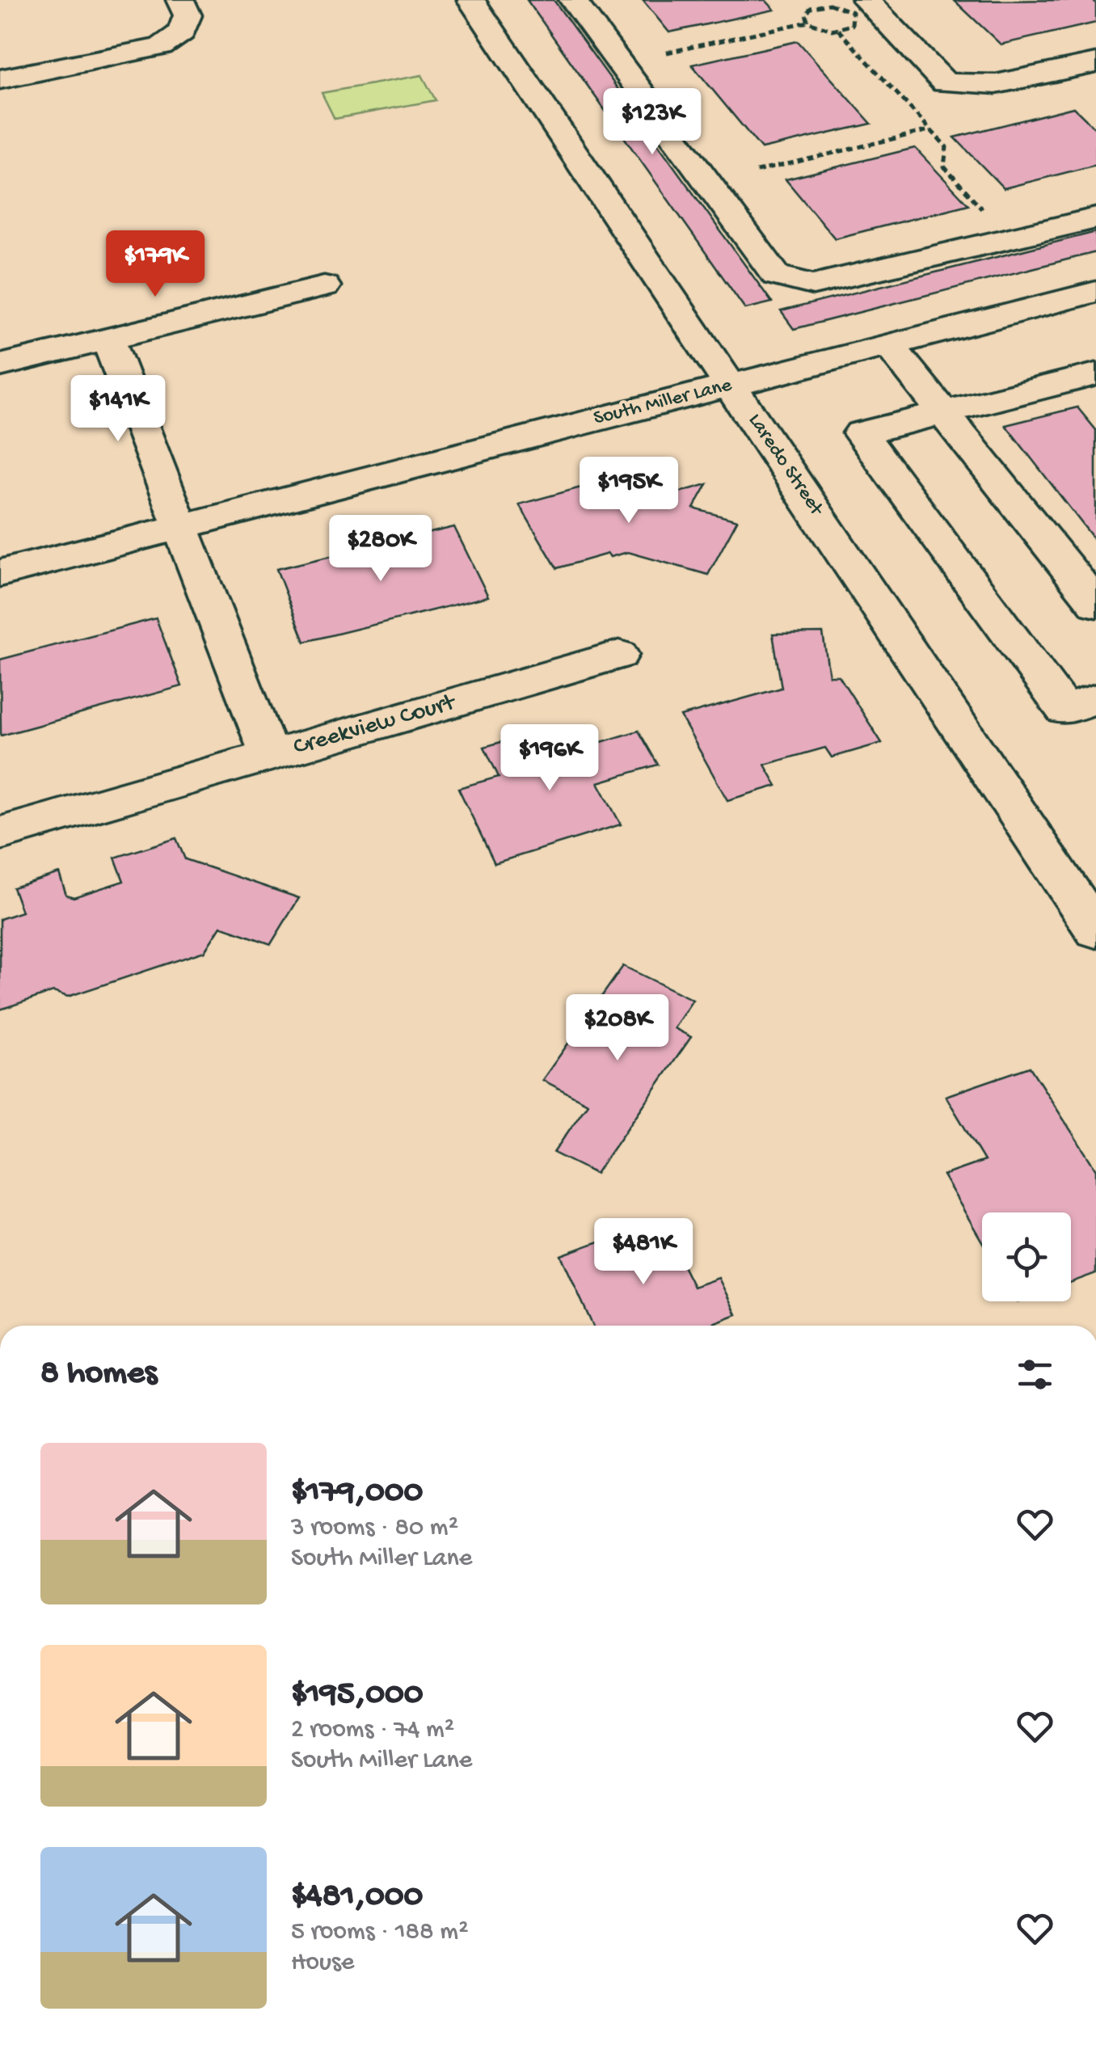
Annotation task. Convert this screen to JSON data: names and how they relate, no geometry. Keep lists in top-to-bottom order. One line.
{"streets":{"street":["South Miller Lane","Laredo Street","Creekview Court"]},"crossings":[["South Miller Lane","Laredo Street"],["South Miller Lane","Creekview Court"]],"page":{"price":["$123K","$179K","$141K","$195K","$280K","$196K","$208K","$481K"],"heading":"8 homes","list":[{"name":"$179,000","note":"3 rooms · 80 m² · South Miller Lane"},{"name":"$195,000","note":"2 rooms · 74 m² · South Miller Lane"},{"name":"$481,000","note":"5 rooms · 188 m² · House"}]}}
